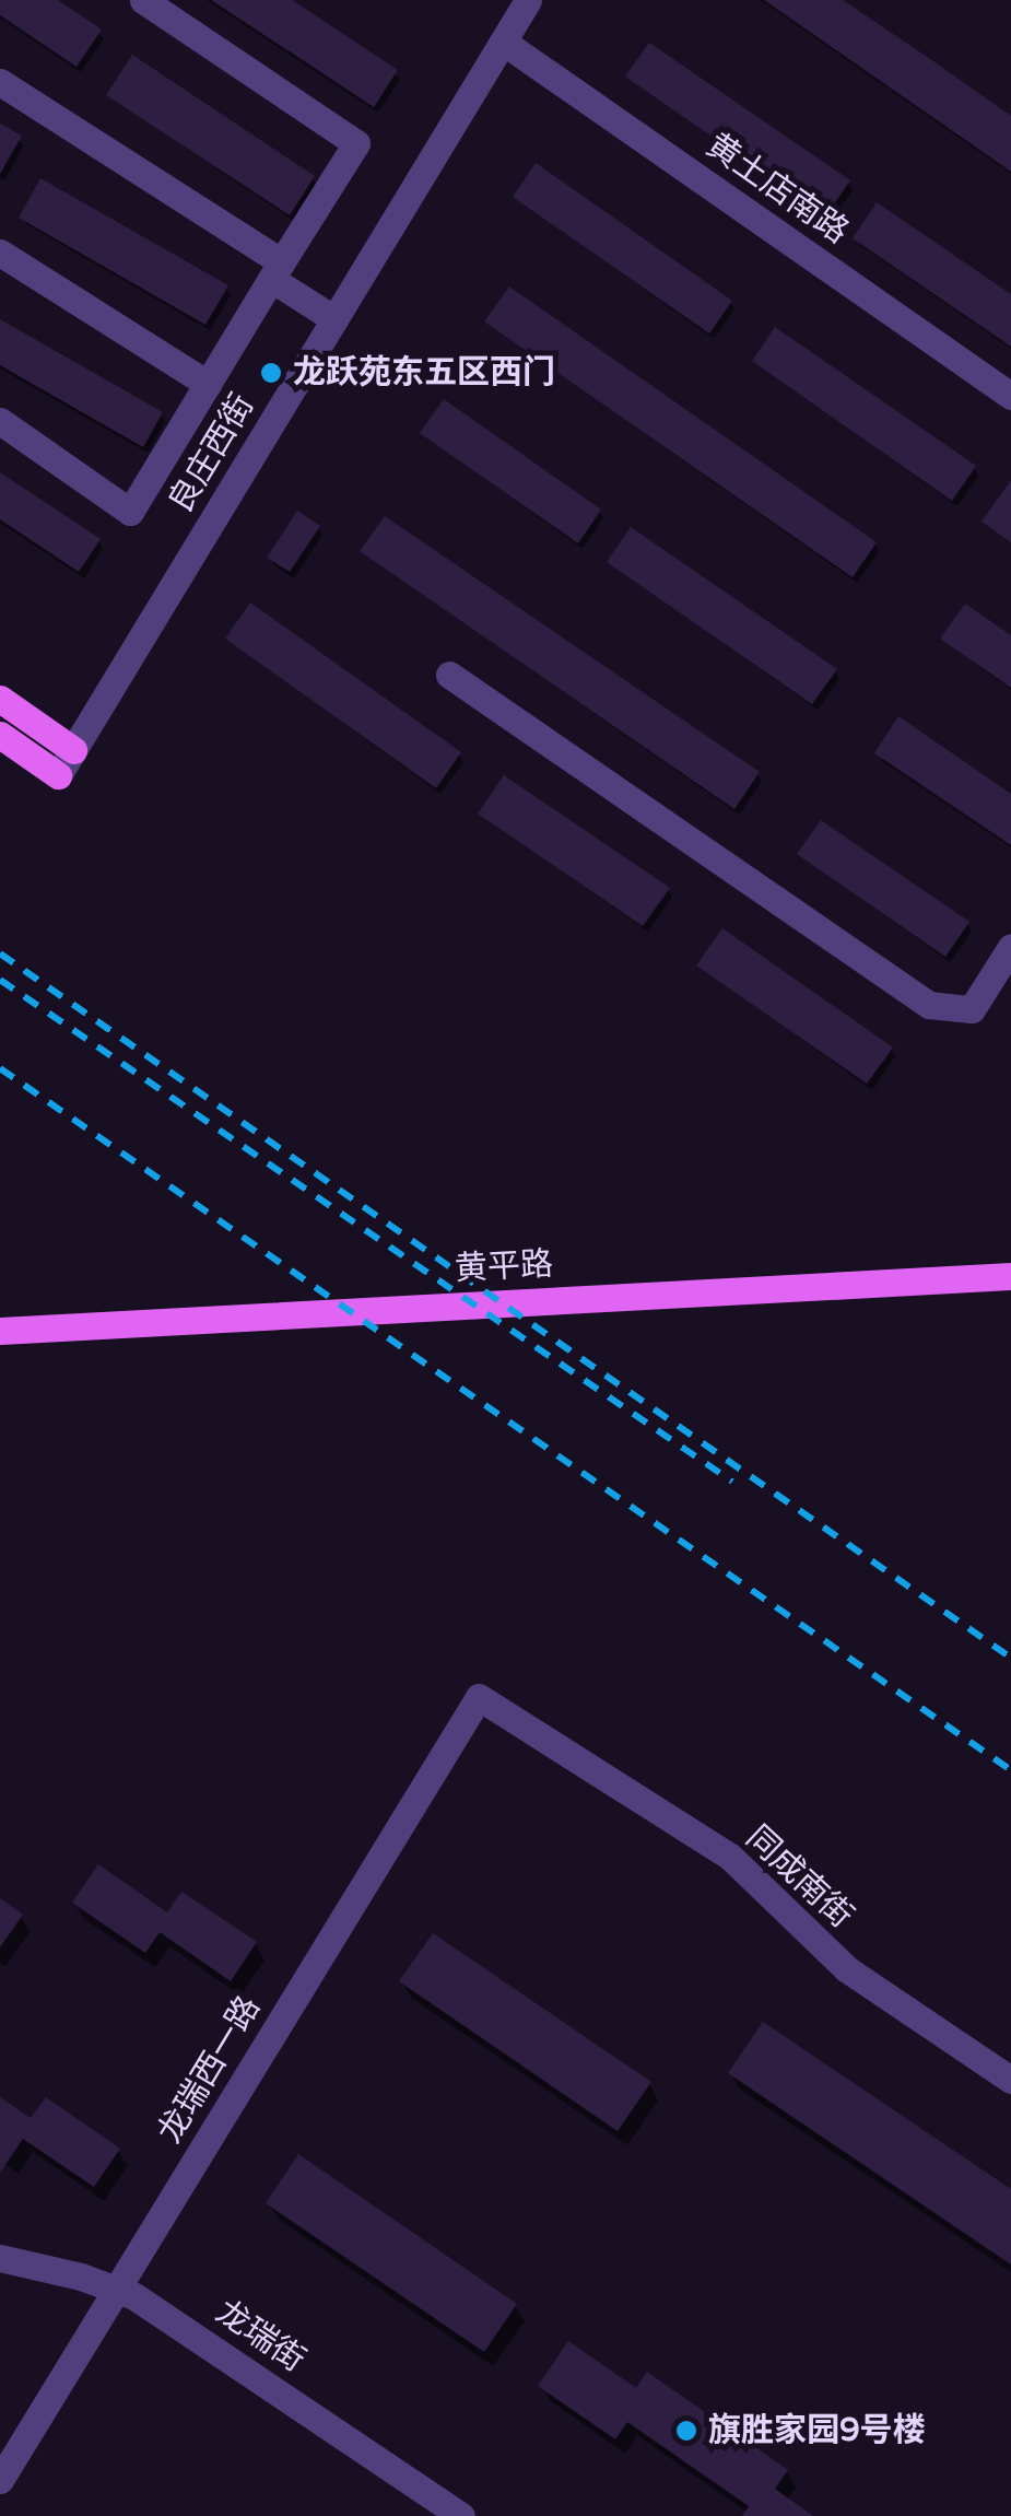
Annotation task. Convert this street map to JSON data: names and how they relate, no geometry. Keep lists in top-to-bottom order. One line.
{"streets":{"main road":["黄平路"],"street":["黄土店南路","良庄西街","同成南街","龙瑞西一路","龙瑞街"]},"crossings":[["黄土店南路","良庄西街"],["同成南街","龙瑞西一路"],["龙瑞西一路","龙瑞街"]],"places":["龙跃苑东五区西门","旗胜家园9号楼"]}
